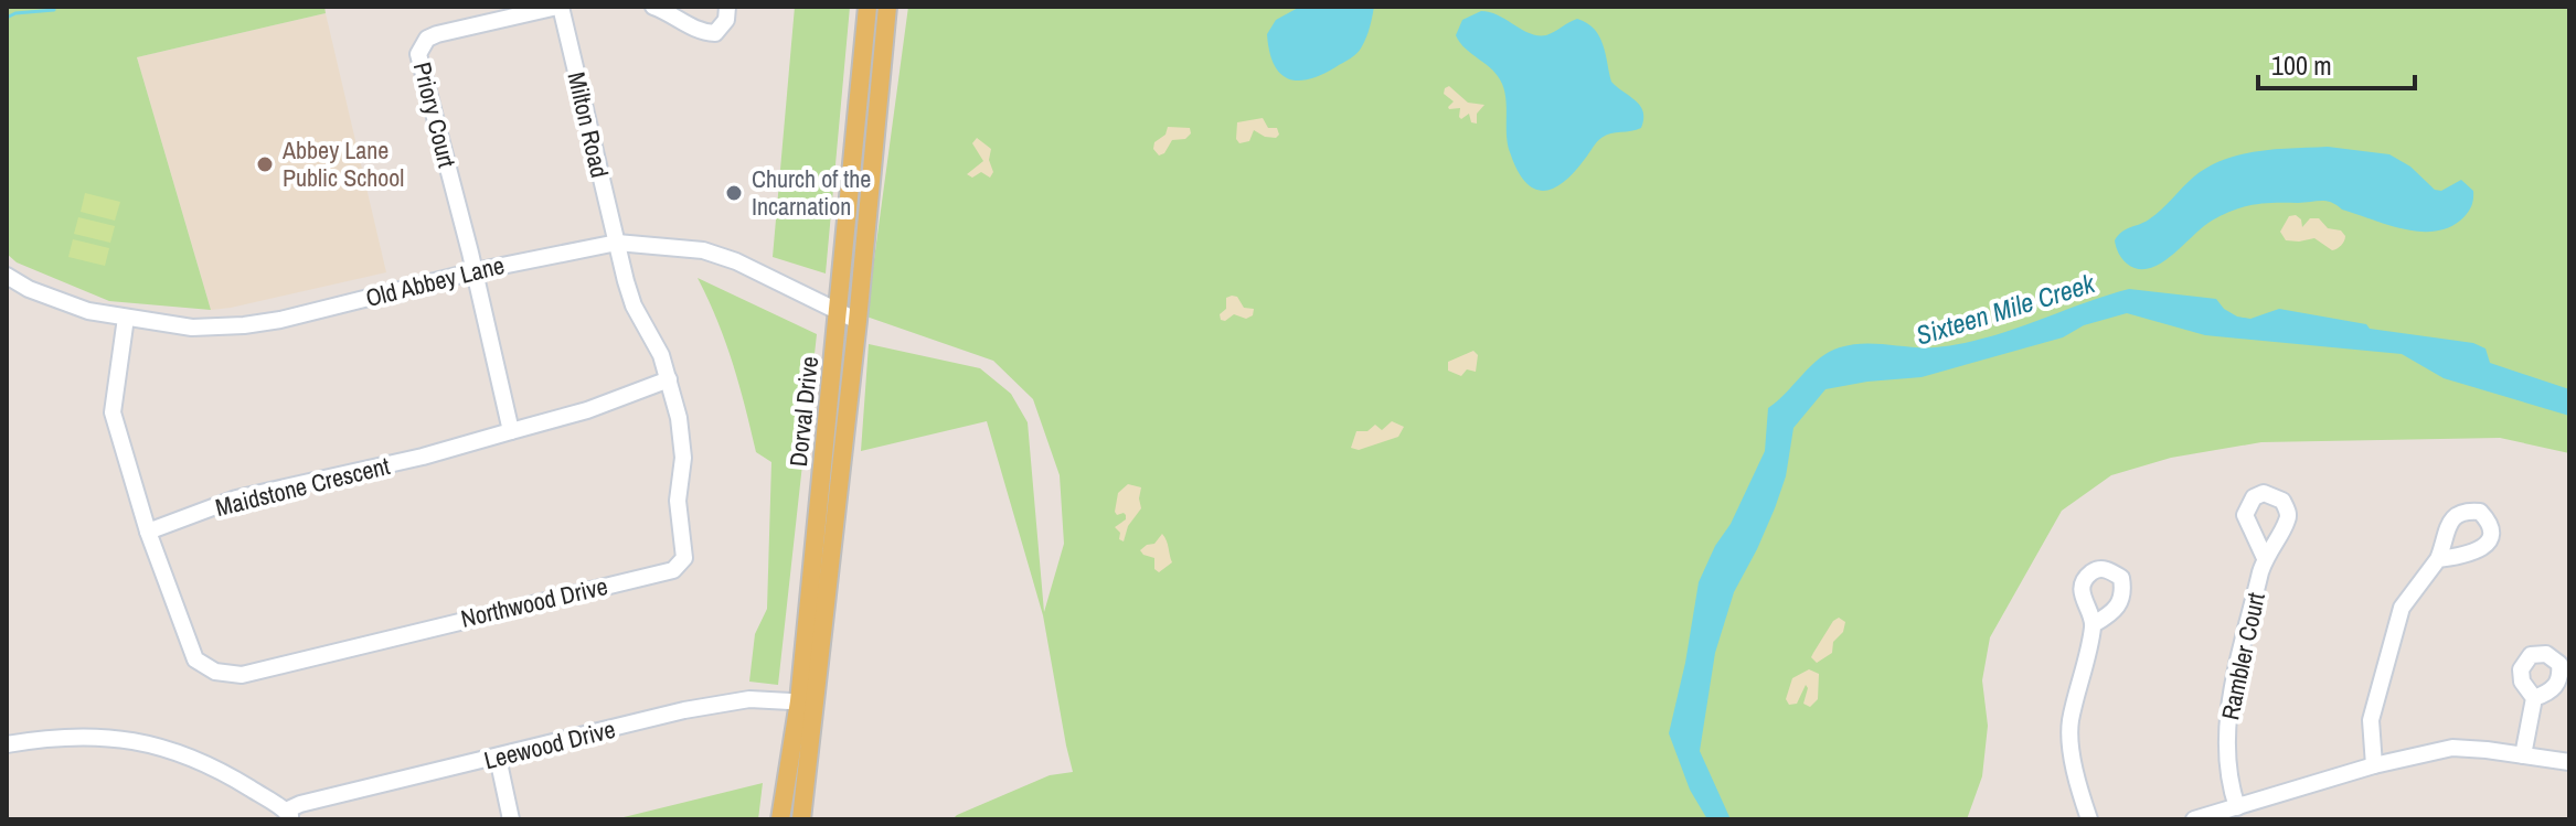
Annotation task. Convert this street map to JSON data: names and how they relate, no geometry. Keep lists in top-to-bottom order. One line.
{"streets":{"main road":["Dorval Drive"],"street":["Priory Court","Milton Road","Old Abbey Lane","Maidstone Crescent","Northwood Drive","Rambler Court","Leewood Drive"]},"crossings":[["Priory Court","Milton Road"],["Priory Court","Old Abbey Lane"],["Milton Road","Old Abbey Lane"],["Milton Road","Northwood Drive"],["Old Abbey Lane","Dorval Drive"],["Old Abbey Lane","Northwood Drive"],["Dorval Drive","Leewood Drive"],["Maidstone Crescent","Northwood Drive"]],"water":["Sixteen Mile Creek"],"places":["Abbey Lane Public School","Church of the Incarnation"],"scale_bar":"100 m"}
